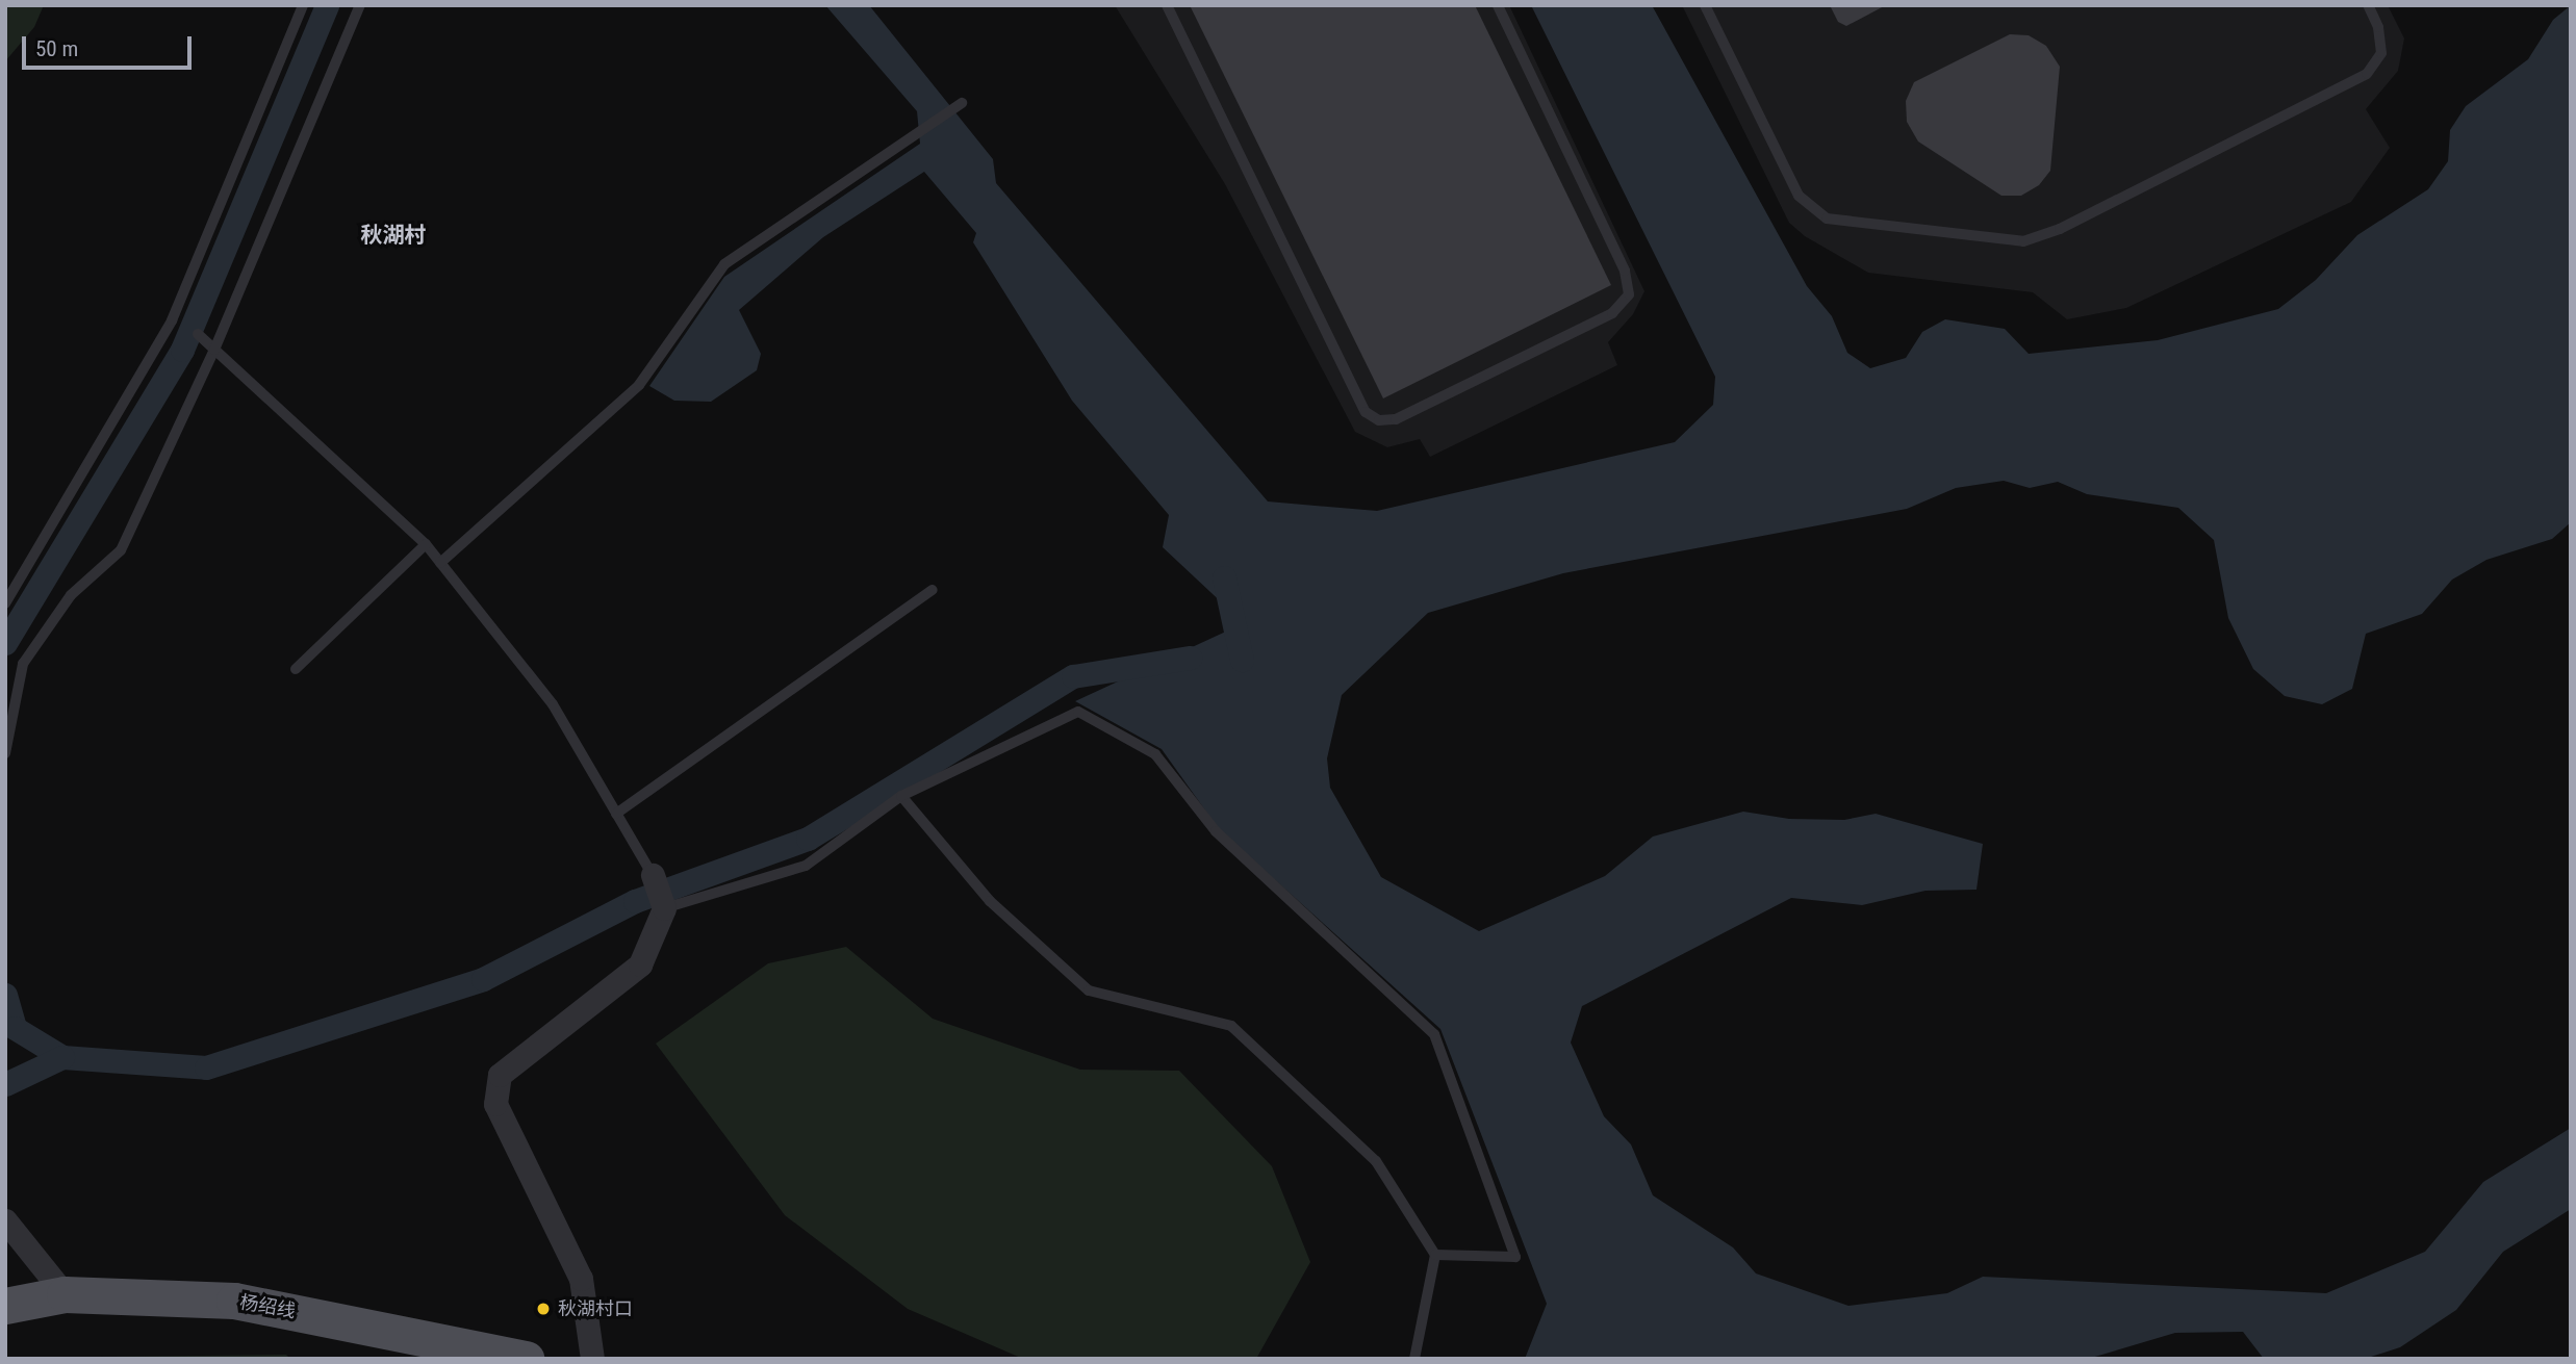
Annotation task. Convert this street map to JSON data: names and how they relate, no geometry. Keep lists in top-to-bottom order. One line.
{"streets":{"main road":["杨绍线"]},"districts":["秋湖村"],"places":["秋湖村口"],"scale_bar":"50 m"}
